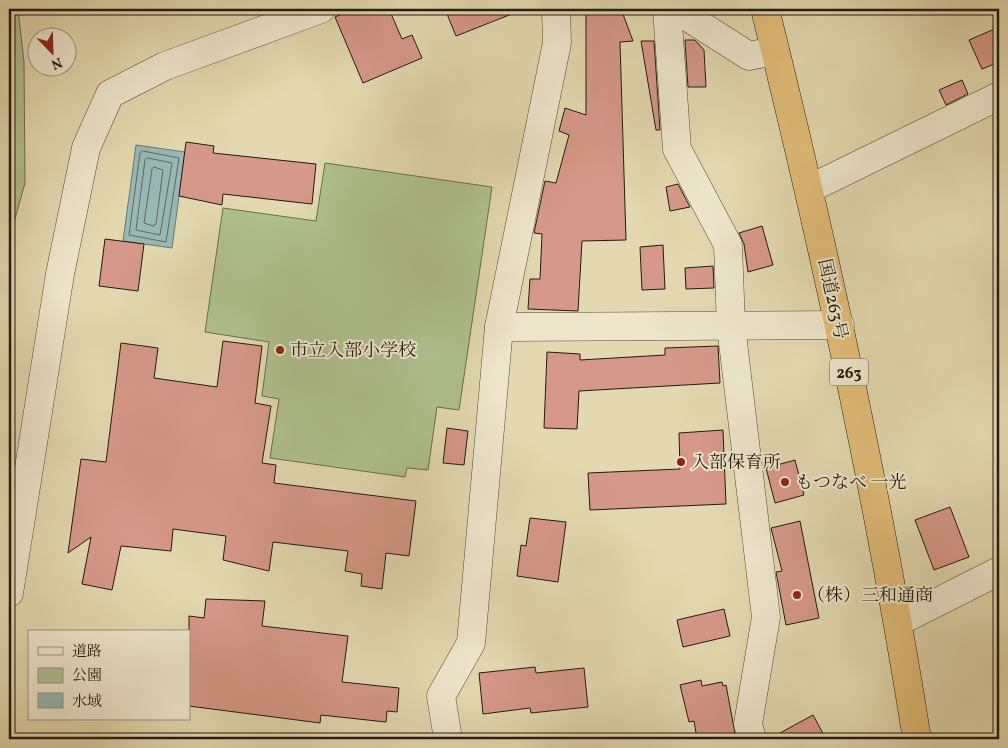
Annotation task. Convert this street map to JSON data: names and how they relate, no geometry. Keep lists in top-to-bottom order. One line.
{"streets":{"highway":["国道263号","263"]},"places":["市立入部小学校","入部保育所","もつなべ 一光","（株）三和通商"],"legend":["道路","公園","水域"],"north":"bottom right"}
